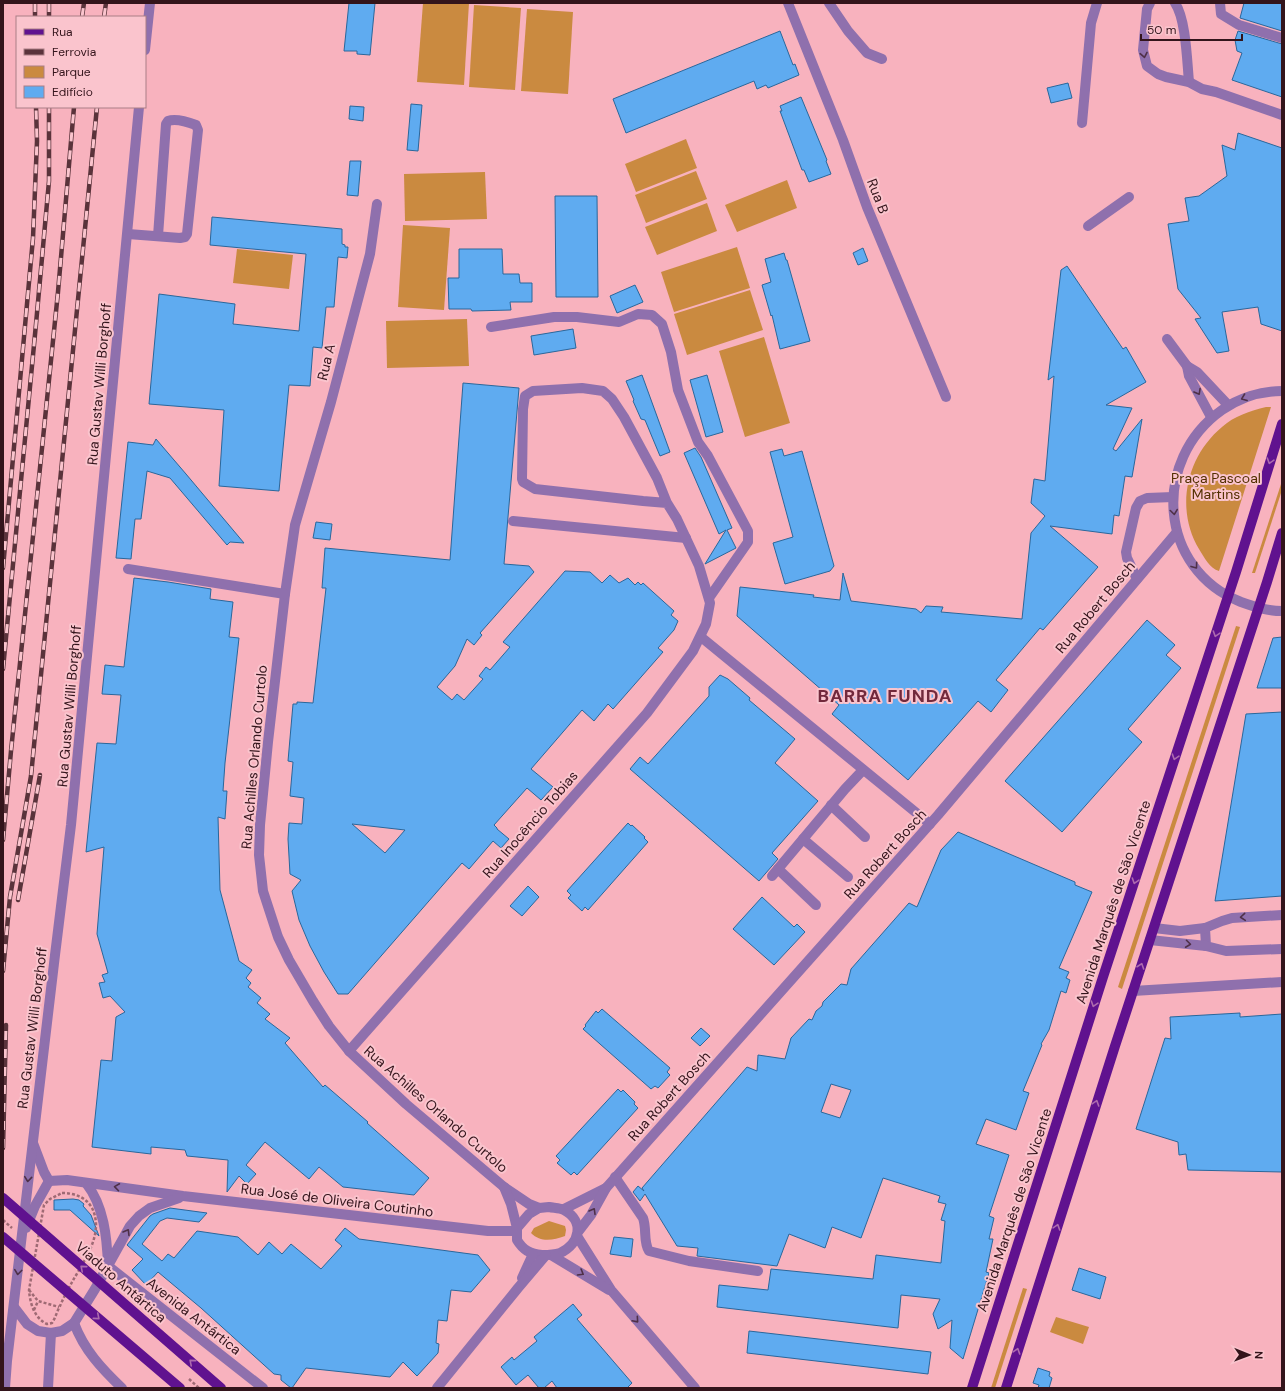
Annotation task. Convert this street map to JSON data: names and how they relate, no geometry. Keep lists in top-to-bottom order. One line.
{"streets":{"main road":["Avenida Marquês de São Vicente","Viaduto Antártica"],"street":["Rua B","Rua A","Rua Gustav Willi Borghoff","Rua Robert Bosch","Rua Achilles Orlando Curtolo","Rua Inocêncio Tobias","Rua José de Oliveira Coutinho","Avenida Antártica"]},"crossings":[["Rua A","Rua Achilles Orlando Curtolo"],["Rua Robert Bosch","Rua Achilles Orlando Curtolo"],["Rua Robert Bosch","Rua José de Oliveira Coutinho"],["Rua Achilles Orlando Curtolo","Rua Inocêncio Tobias"],["Rua Achilles Orlando Curtolo","Rua José de Oliveira Coutinho"],["Rua José de Oliveira Coutinho","Avenida Antártica"]],"districts":["BARRA FUNDA"],"parks":["Praça Pascoal Martins"],"legend":["Rua","Ferrovia","Parque","Edifício"],"scale_bar":"50 m","north":"right"}
